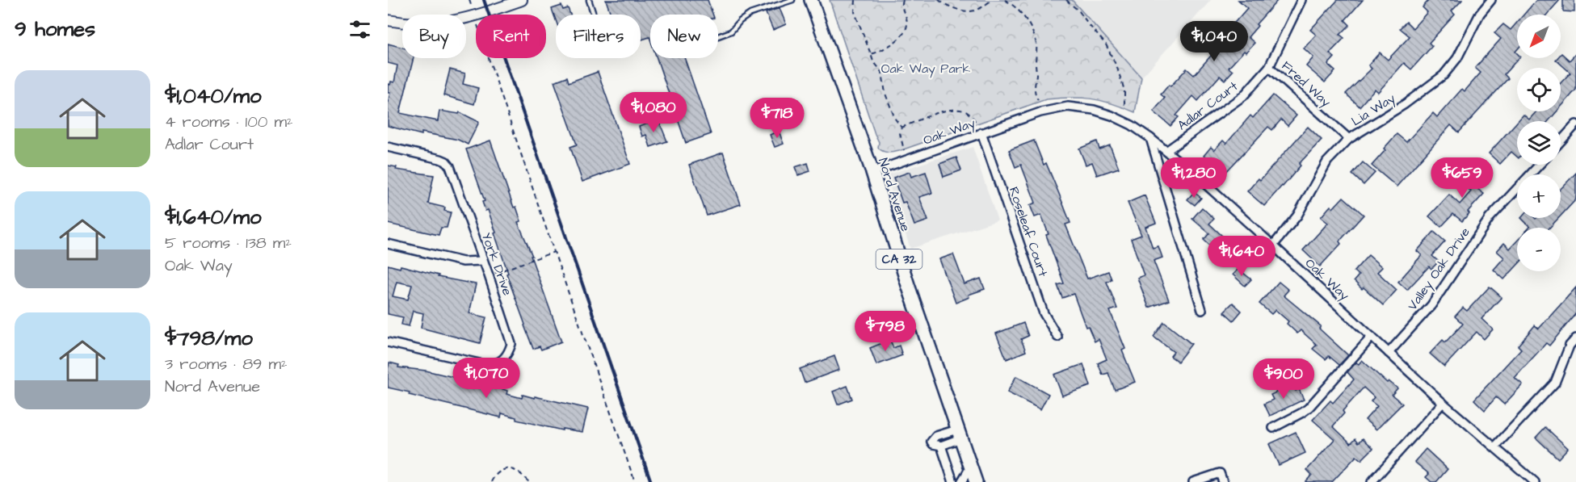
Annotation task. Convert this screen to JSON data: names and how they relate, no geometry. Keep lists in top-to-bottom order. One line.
{"streets":{"main road":["Nord Avenue","CA 32"],"street":["Fred Way","Adlar Court","Lia Way","Oak Way","Roseleaf Court","York Drive","Valley Oak Drive"]},"crossings":[["Fred Way","Adlar Court"],["Fred Way","Lia Way"],["Adlar Court","Oak Way"],["Lia Way","Oak Way"],["Oak Way","Nord Avenue"],["Oak Way","Roseleaf Court"],["Oak Way","Valley Oak Drive"]],"parks":["Oak Way Park"],"north":"bottom left","page":{"heading":"9 homes","map_buttons":["+","−"],"chip":["Buy","Rent","Filters","New"],"price":["$1,040","$1,080","$718","$1,280","$659","$1,640","$798","$1,070","$900"],"list":[{"name":"$1,040/mo","note":"4 rooms · 100 m² · Adlar Court"},{"name":"$1,640/mo","note":"5 rooms · 138 m² · Oak Way"},{"name":"$798/mo","note":"3 rooms · 89 m² · Nord Avenue"}]}}
